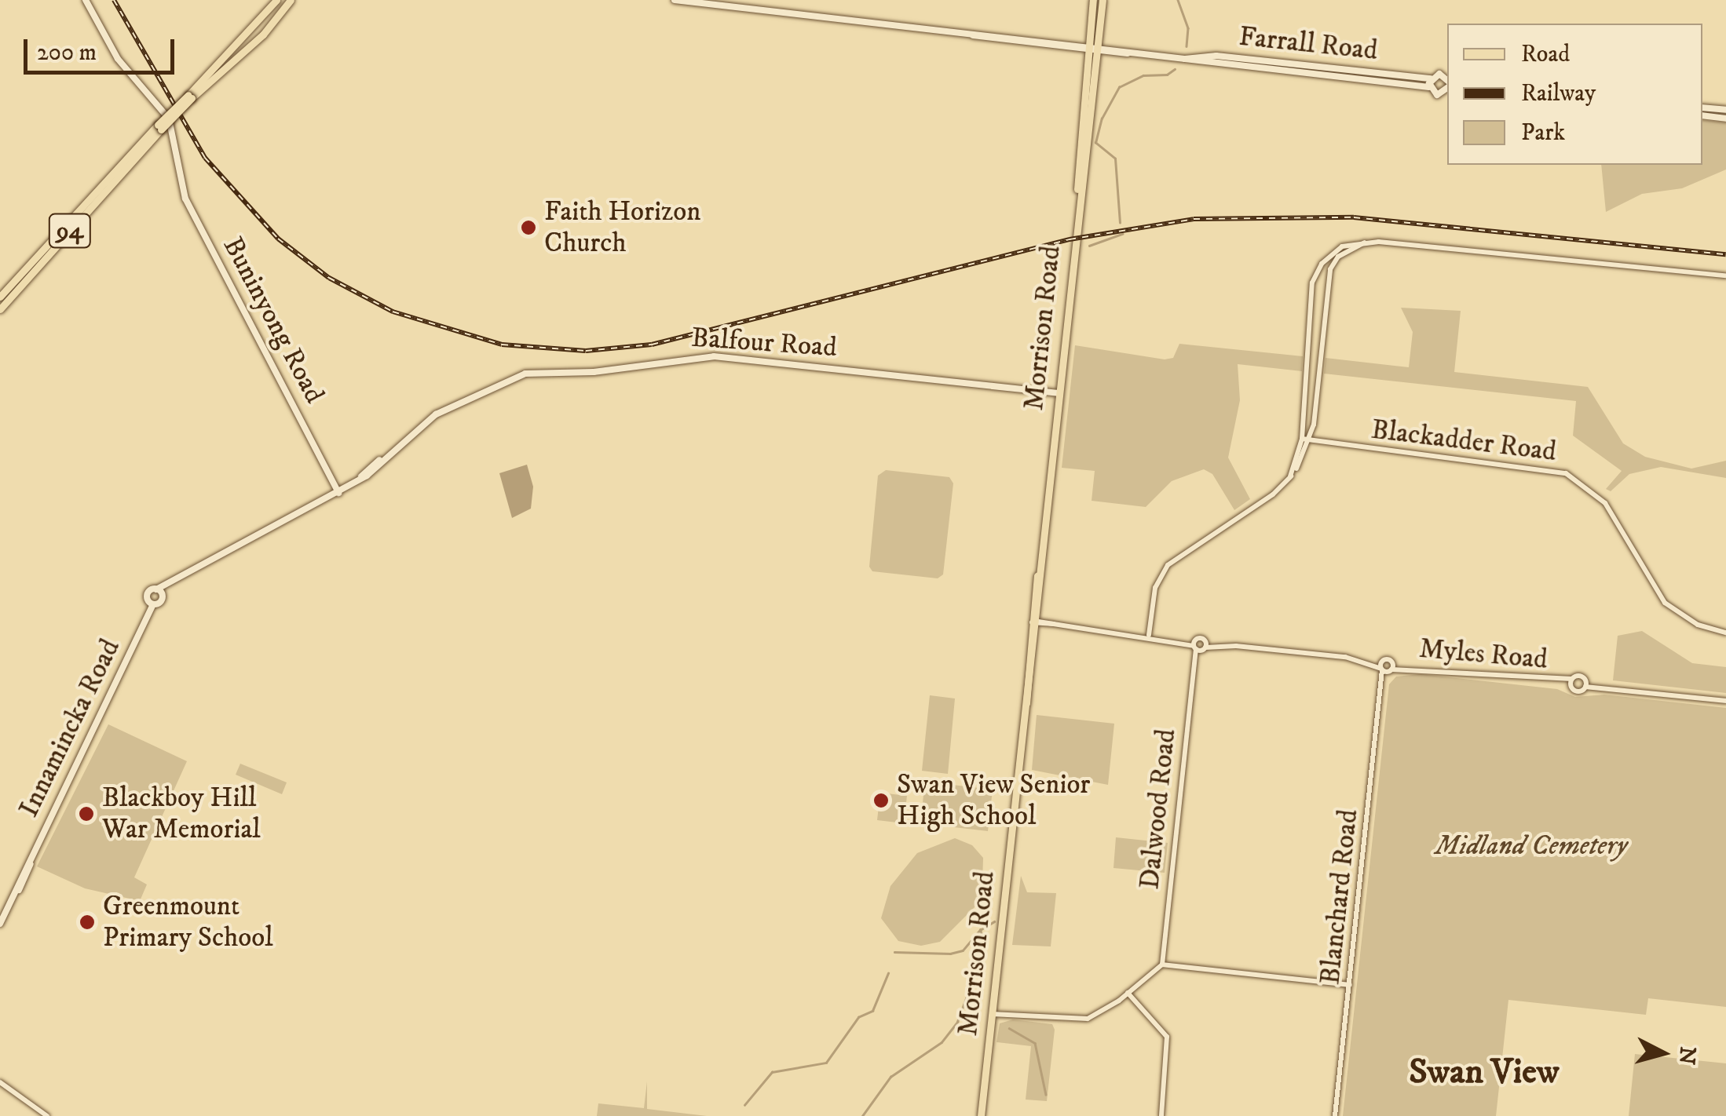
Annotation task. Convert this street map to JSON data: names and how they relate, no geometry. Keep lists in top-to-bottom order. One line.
{"streets":{"main road":["Farrall Road","94","Buninyong Road","Morrison Road","Balfour Road","Innamincka Road"],"street":["Blackadder Road","Myles Road","Dalwood Road","Blanchard Road"]},"crossings":[["Farrall Road","Morrison Road"],["Buninyong Road","Balfour Road"],["Morrison Road","Balfour Road"],["Morrison Road","Myles Road"],["Myles Road","Dalwood Road"],["Myles Road","Blanchard Road"]],"districts":["Swan View"],"parks":["Midland Cemetery"],"places":["Faith Horizon Church","Swan View Senior High School","Blackboy Hill War Memorial","Greenmount Primary School"],"legend":["Road","Railway","Park"],"scale_bar":"200 m","north":"right"}
